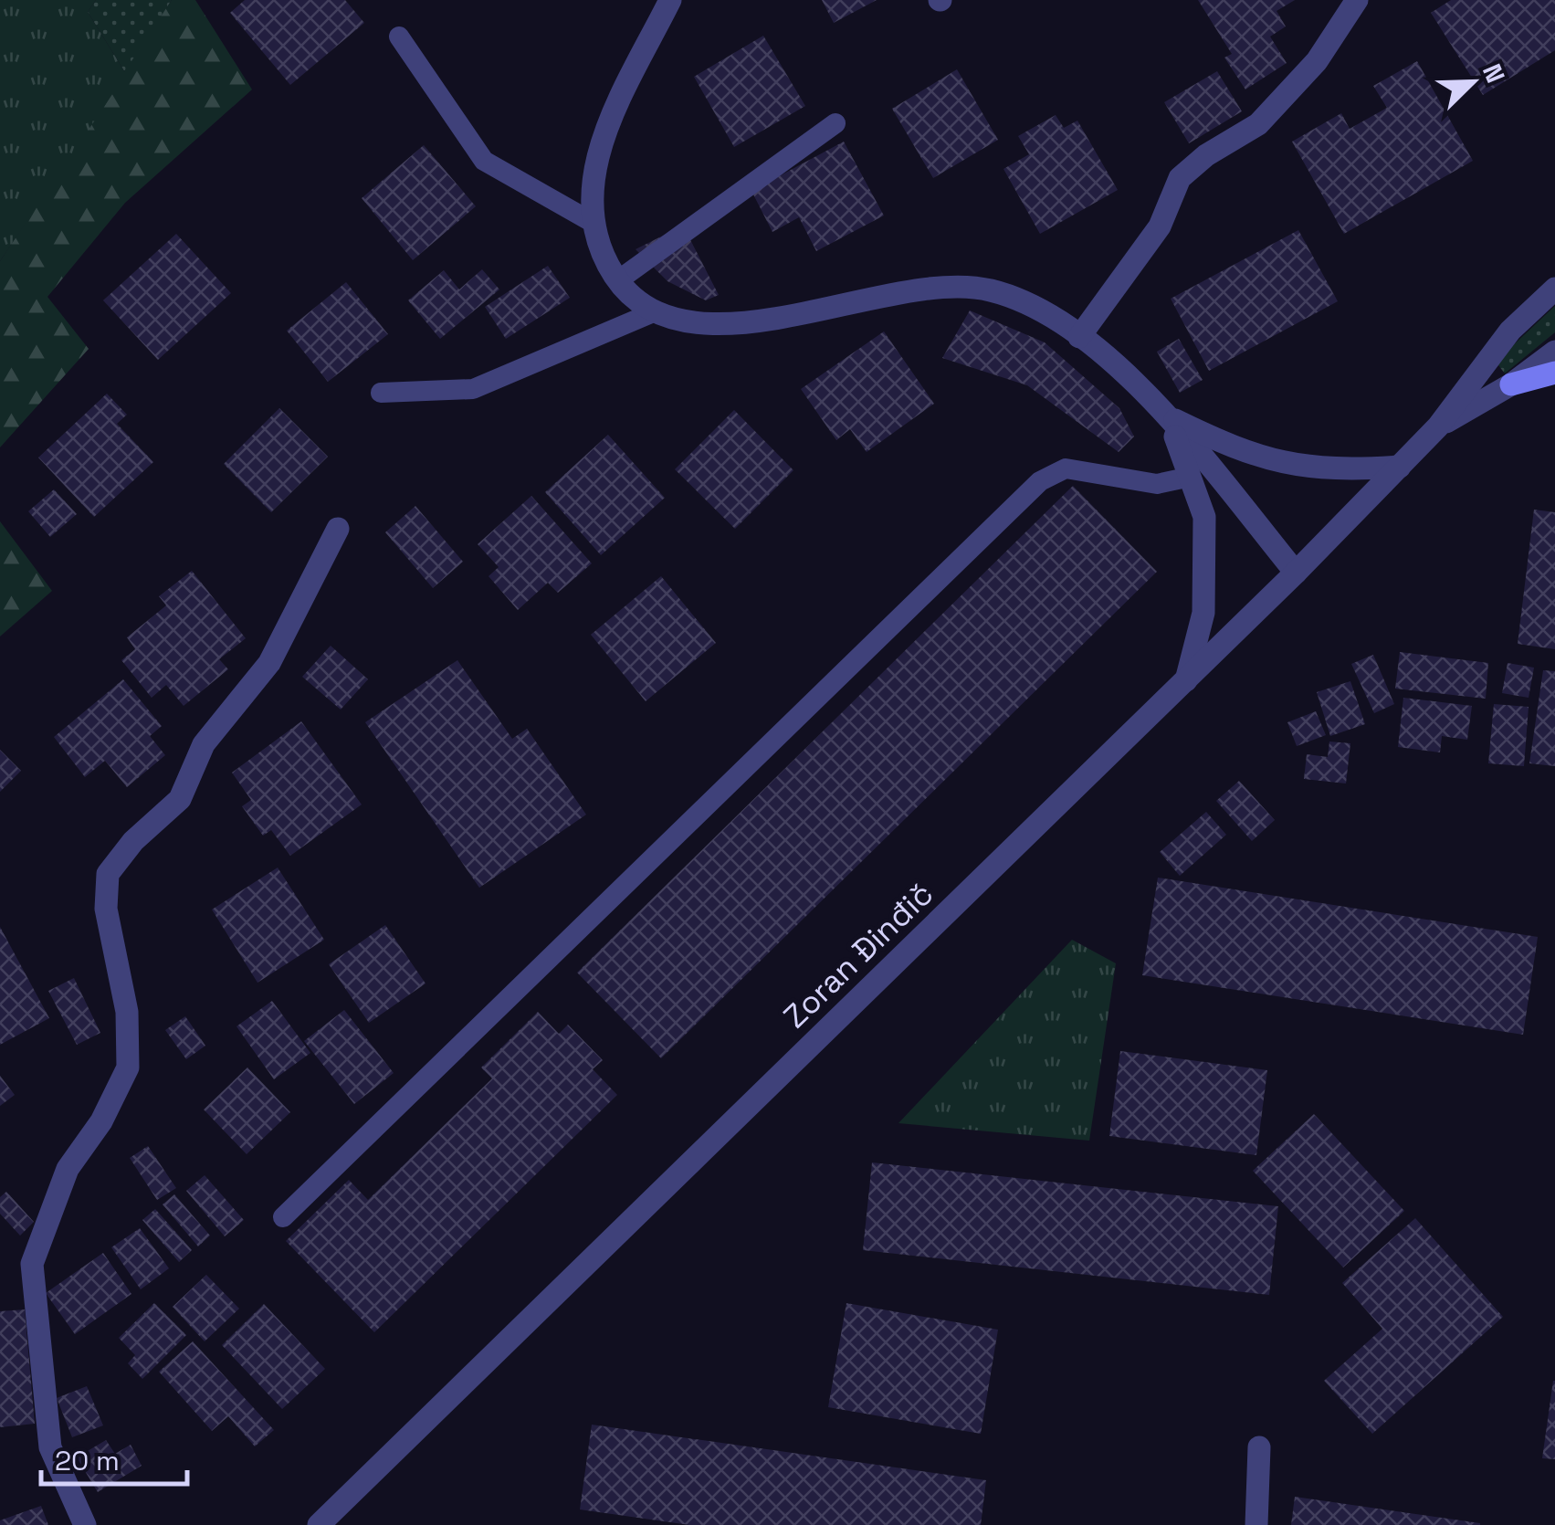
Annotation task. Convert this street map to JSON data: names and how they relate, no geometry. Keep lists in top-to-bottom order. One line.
{"streets":{"street":["Zoran Đinđič"]},"scale_bar":"20 m","north":"top right"}
